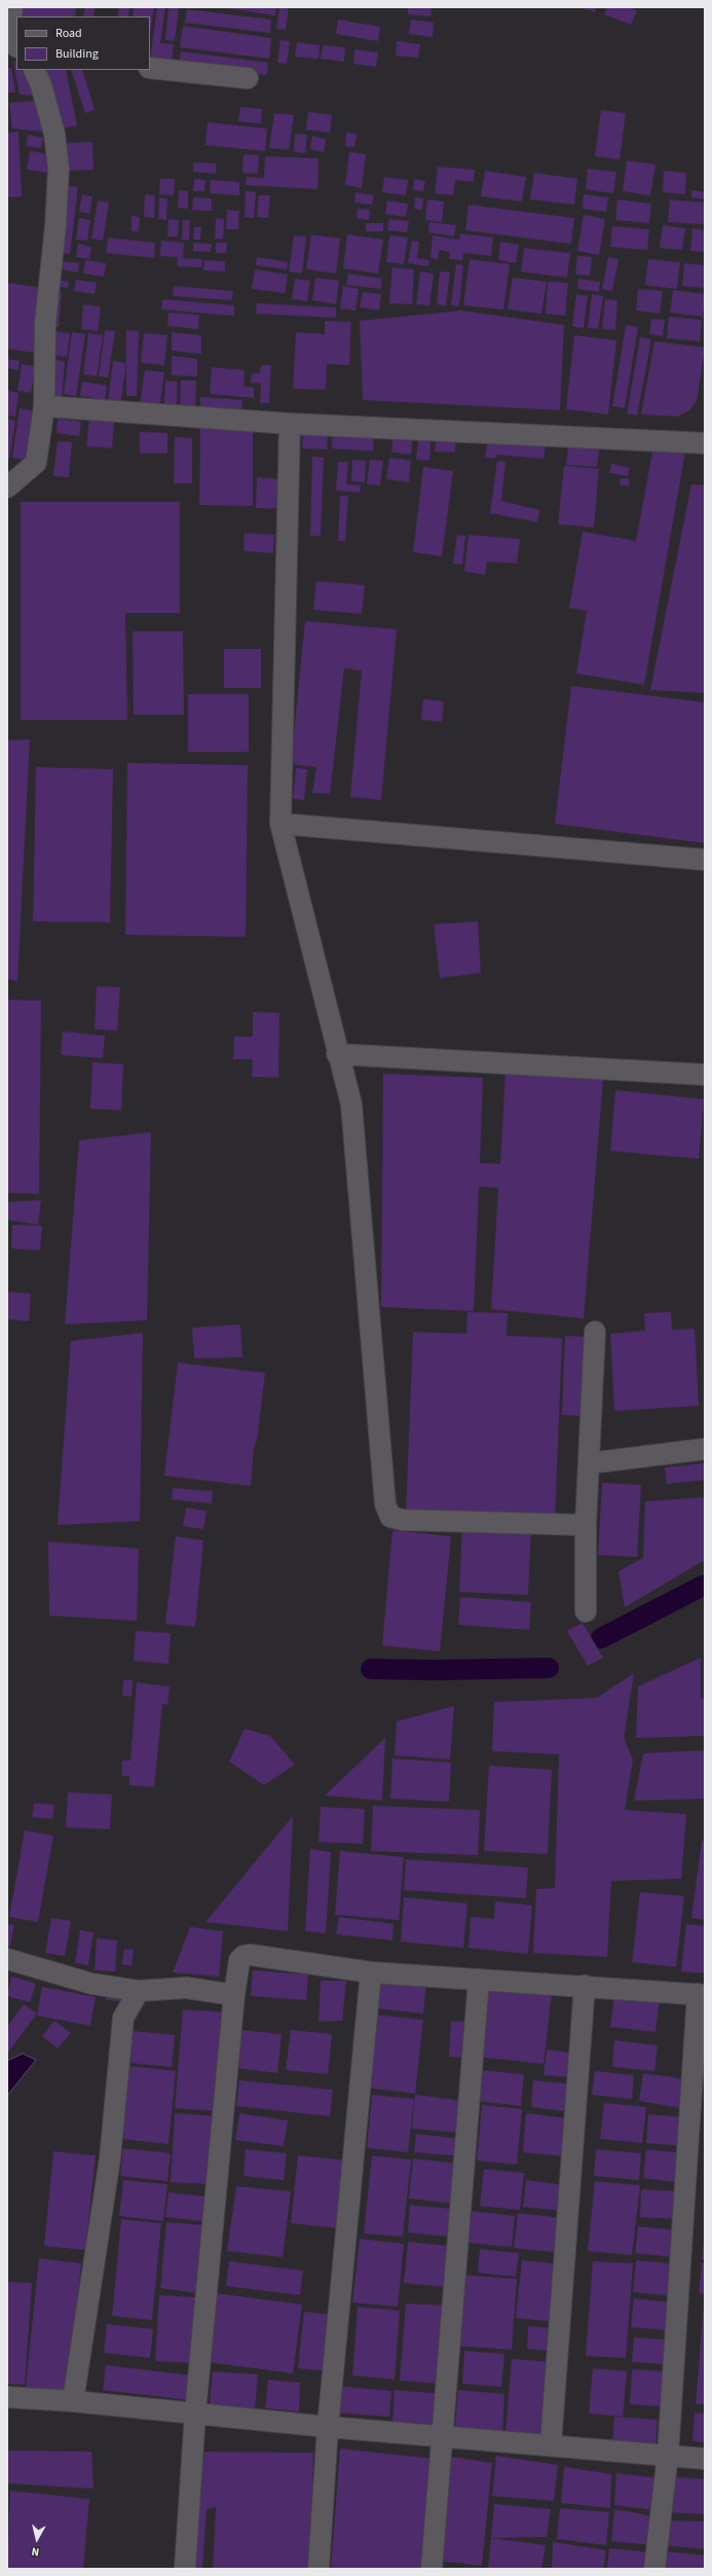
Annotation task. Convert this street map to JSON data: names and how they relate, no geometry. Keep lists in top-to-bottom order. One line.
{"legend":["Road","Building"],"north":"bottom"}
